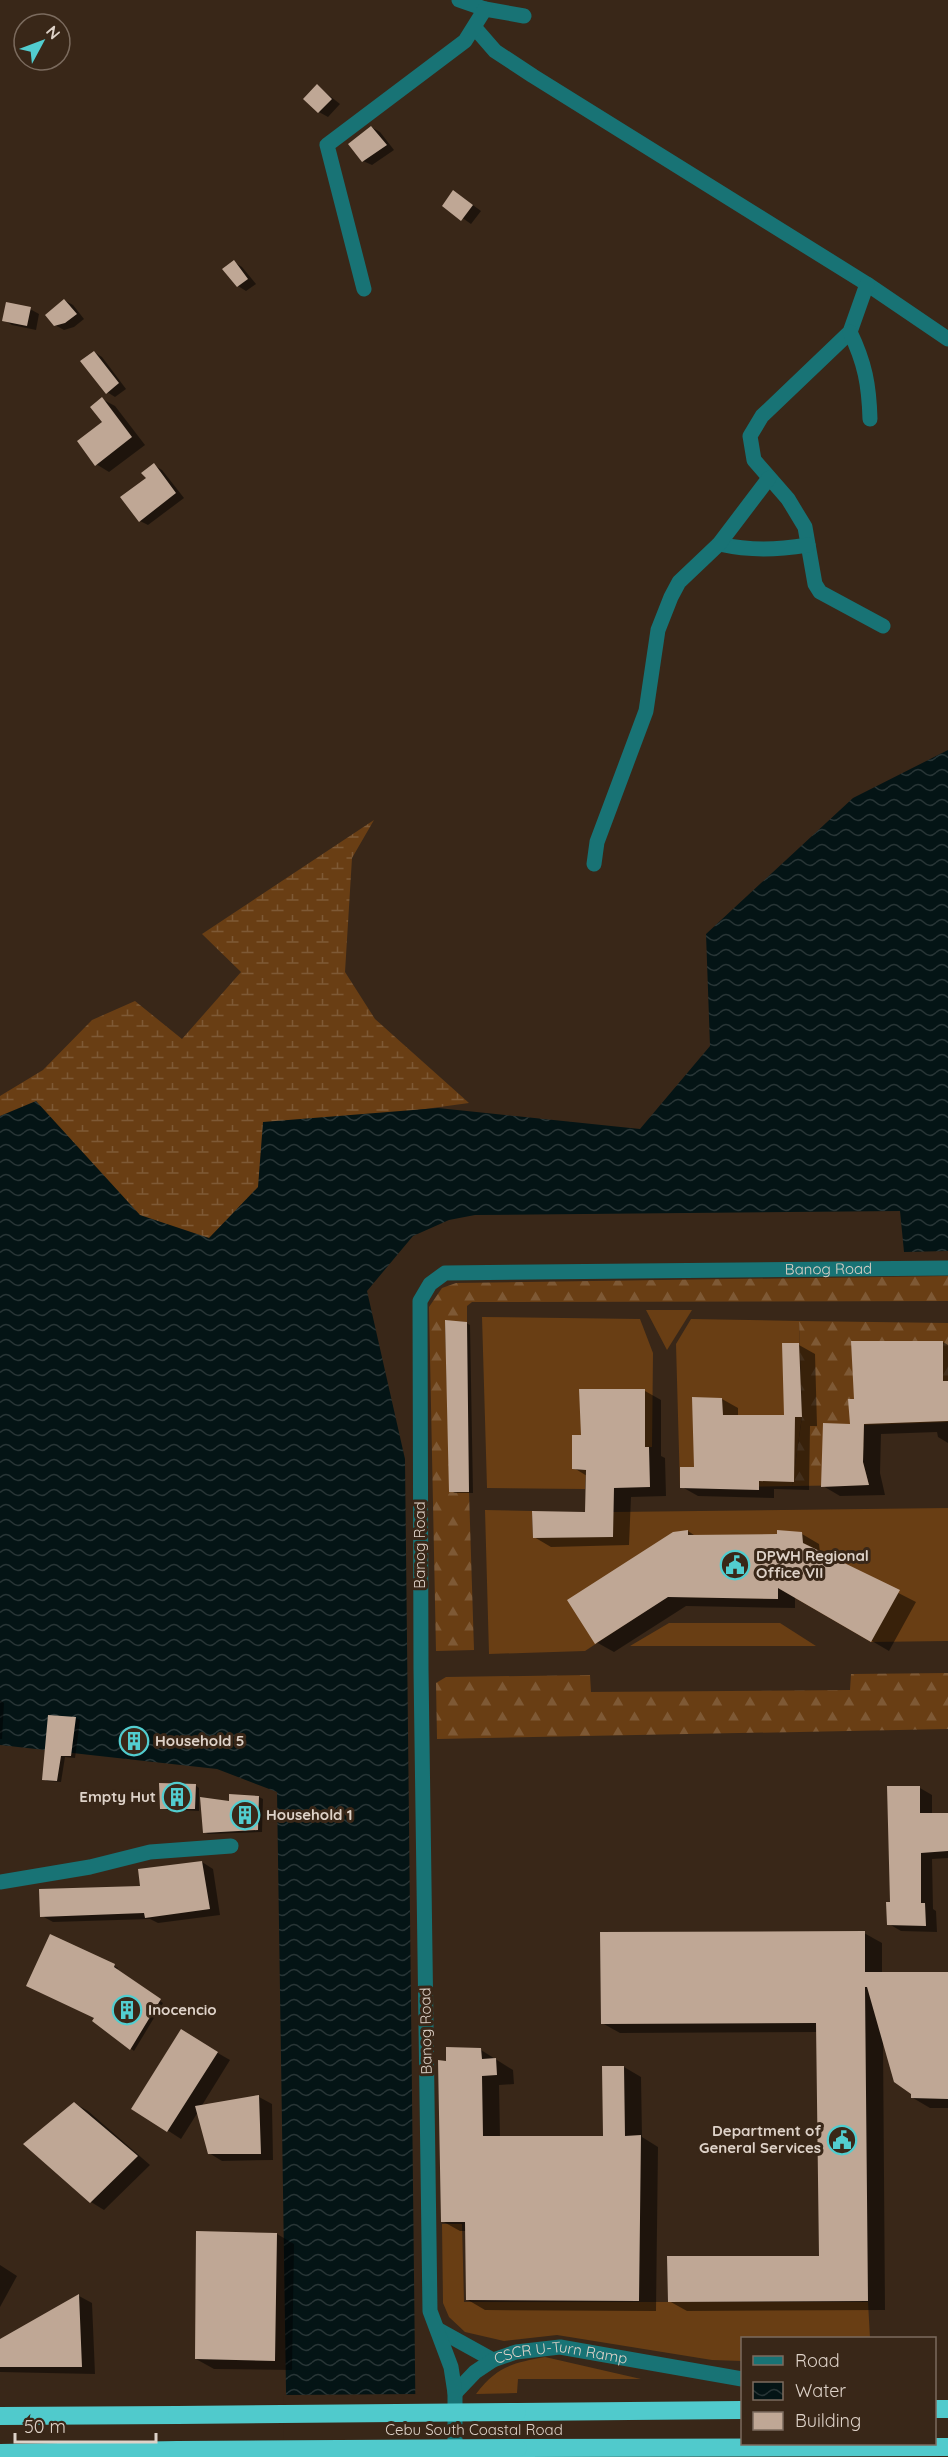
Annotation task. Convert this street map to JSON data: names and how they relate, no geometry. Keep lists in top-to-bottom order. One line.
{"streets":{"highway":["Cebu South Coastal Road"],"street":["Banog Road","CSCR U-Turn Ramp"]},"crossings":[["Banog Road","CSCR U-Turn Ramp"]],"places":{"public building":["DPWH Regional Office VII","Department of General Services"],"building":["Household 5","Empty Hut","Household 1","Inocencio"]},"legend":["Road","Water","Building"],"scale_bar":"50 m","north":"top right"}
